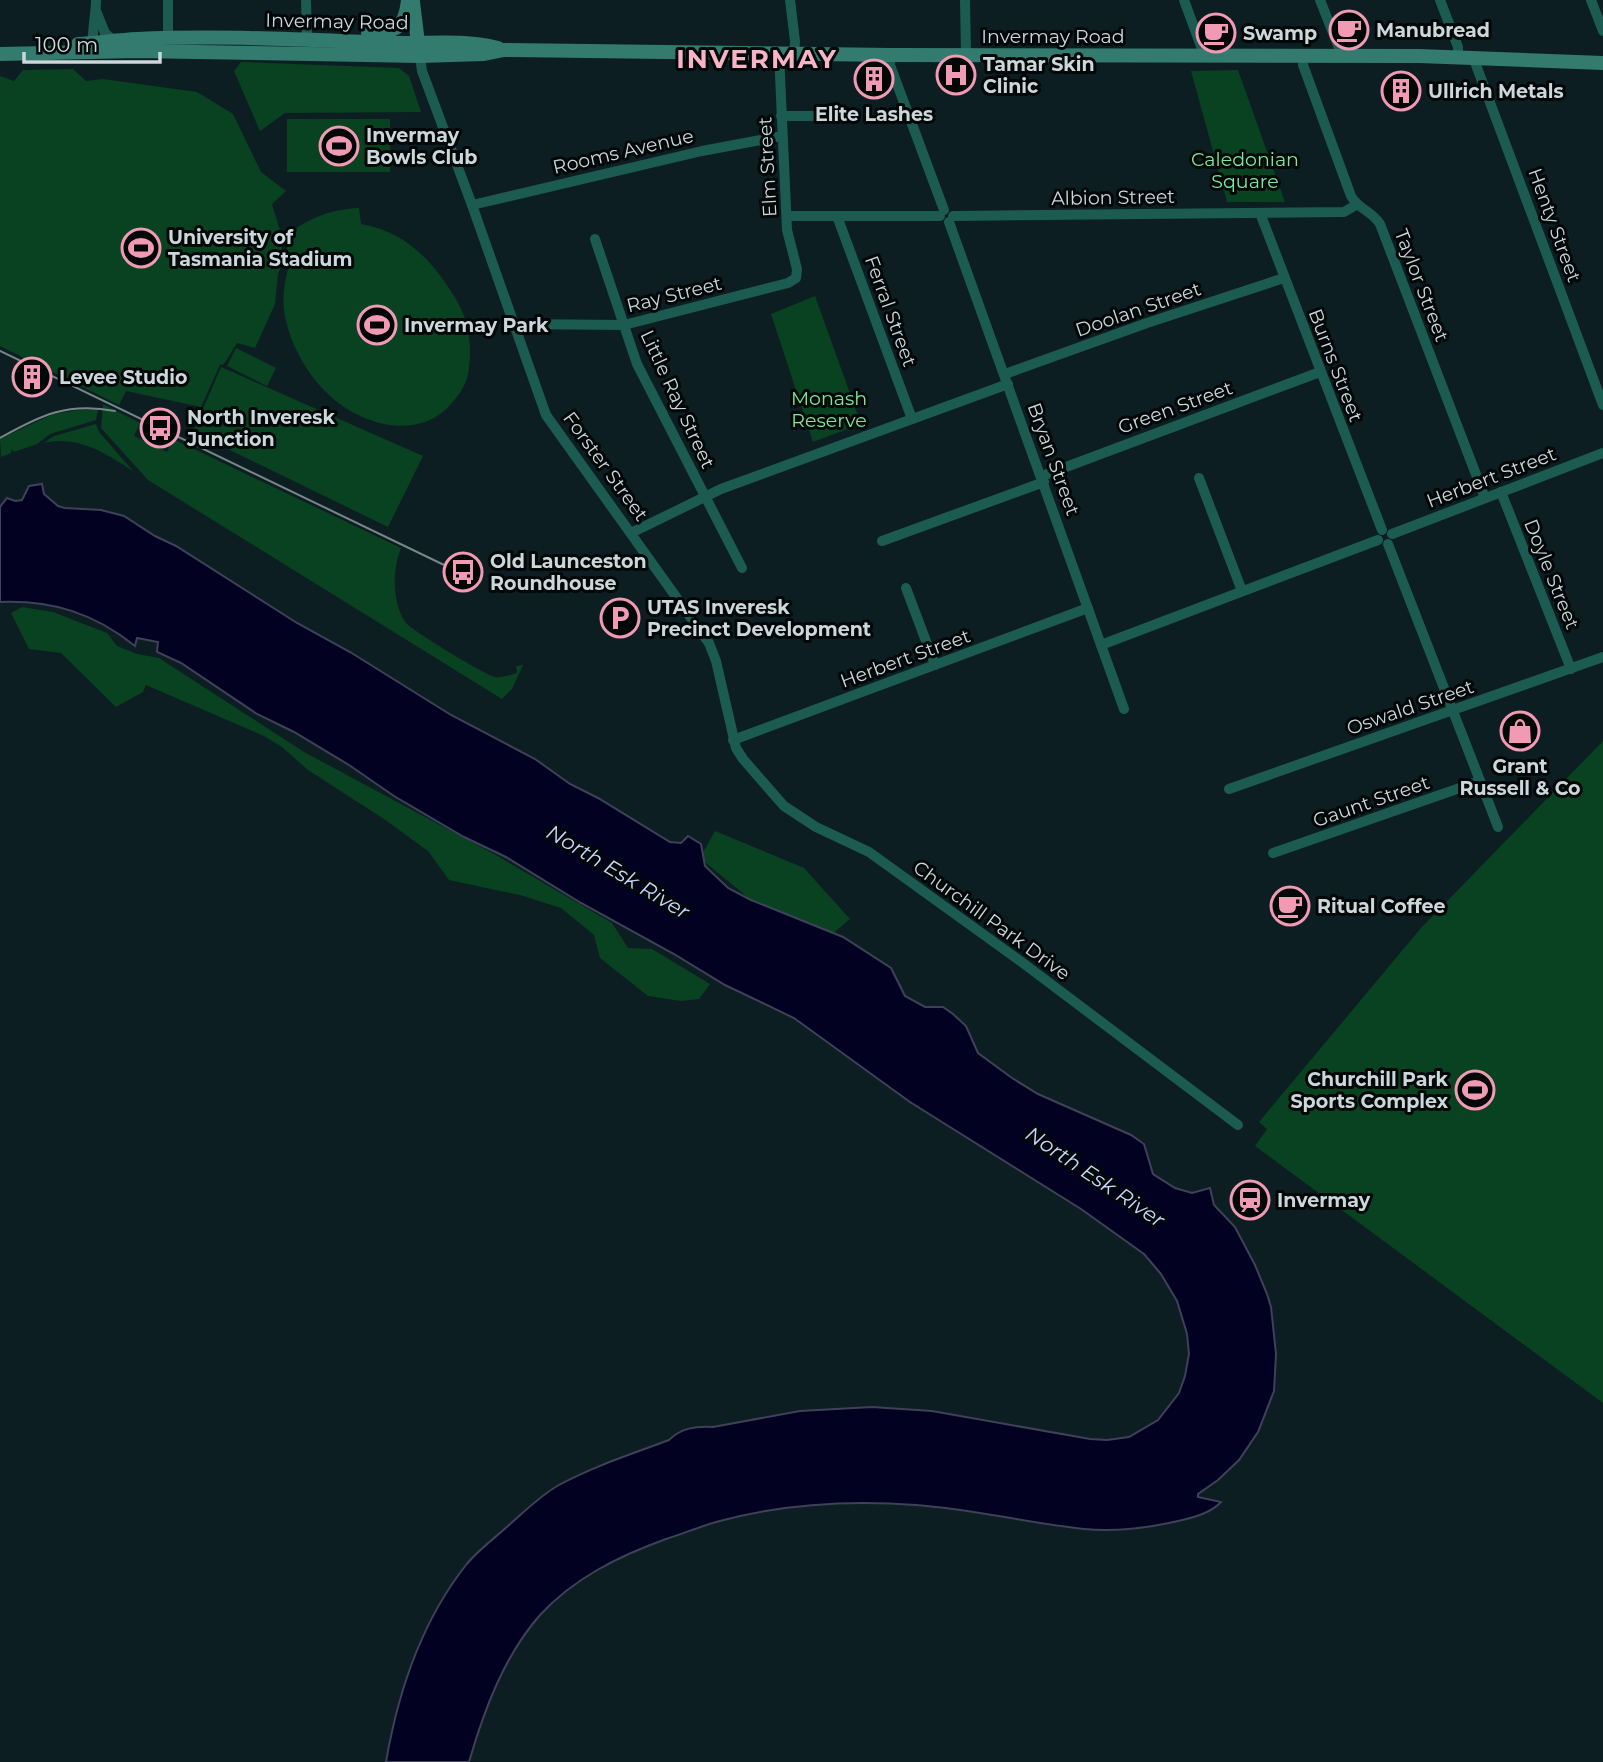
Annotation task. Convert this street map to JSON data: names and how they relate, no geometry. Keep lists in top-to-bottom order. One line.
{"streets":{"main road":["Invermay Road","Forster Street"],"street":["Rooms Avenue","Elm Street","Albion Street","Henty Street","Taylor Street","Ray Street","Doolan Street","Ferral Street","Burns Street","Little Ray Street","Green Street","Bryan Street","Herbert Street","Doyle Street","Oswald Street","Gaunt Street","Churchill Park Drive"]},"crossings":[["Invermay Road","Elm Street"],["Invermay Road","Henty Street"],["Invermay Road","Taylor Street"],["Invermay Road","Bryan Street"],["Invermay Road","Forster Street"],["Rooms Avenue","Elm Street"],["Rooms Avenue","Forster Street"],["Elm Street","Albion Street"],["Elm Street","Ray Street"],["Albion Street","Taylor Street"],["Albion Street","Ferral Street"],["Albion Street","Burns Street"],["Albion Street","Bryan Street"],["Taylor Street","Herbert Street"],["Ray Street","Little Ray Street"],["Ray Street","Forster Street"],["Doolan Street","Ferral Street"],["Doolan Street","Burns Street"],["Doolan Street","Little Ray Street"],["Doolan Street","Bryan Street"],["Doolan Street","Forster Street"],["Burns Street","Green Street"],["Burns Street","Herbert Street"],["Burns Street","Oswald Street"],["Burns Street","Gaunt Street"],["Green Street","Bryan Street"],["Bryan Street","Herbert Street"],["Forster Street","Herbert Street"],["Forster Street","Churchill Park Drive"],["Herbert Street","Doyle Street"],["Herbert Street","Churchill Park Drive"],["Doyle Street","Oswald Street"]],"districts":["INVERMAY"],"water":["North Esk River"],"parks":["Caledonian Square","Monash Reserve"],"places":{"cafe":["Manubread","Swamp","Ritual Coffee"],"hospital":["Tamar Skin Clinic"],"building":["Elite Lashes","Ullrich Metals","Levee Studio"],"sports":["Invermay Bowls Club","University of Tasmania Stadium","Invermay Park","Churchill Park Sports Complex"],"bus stop":["North Inveresk Junction","Old Launceston Roundhouse"],"parking":["UTAS Inveresk Precinct Development"],"shop":["Grant Russell & Co"],"station":["Invermay"]},"scale_bar":"100 m"}
